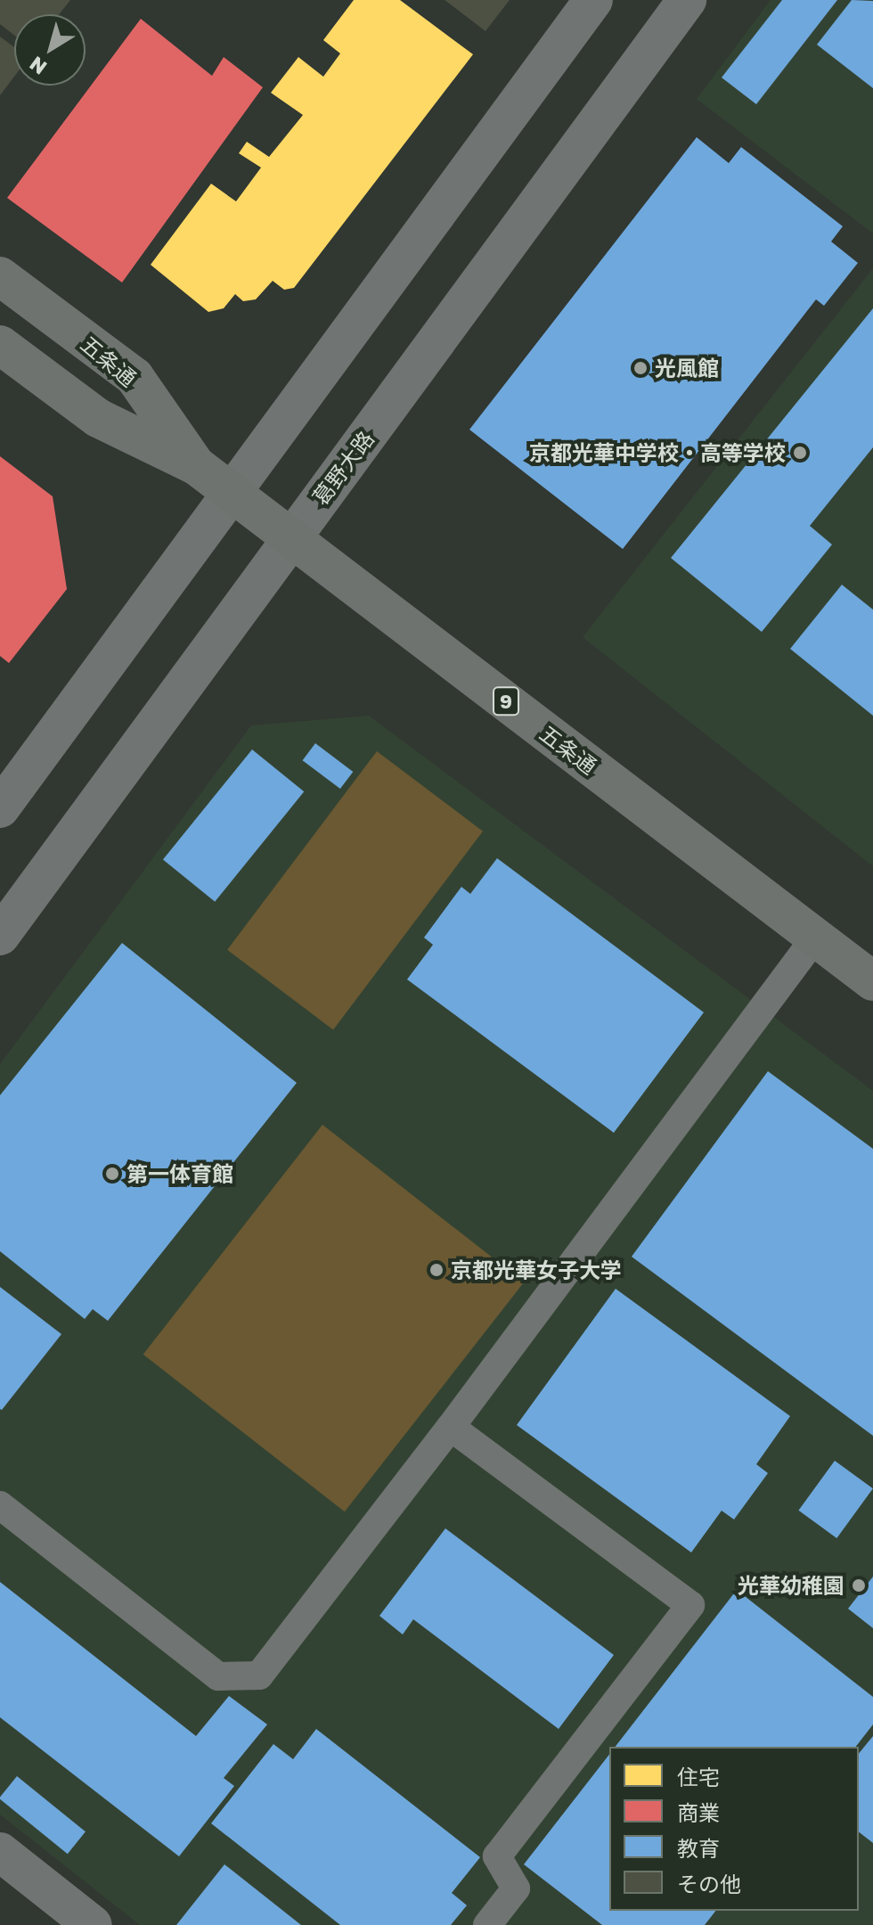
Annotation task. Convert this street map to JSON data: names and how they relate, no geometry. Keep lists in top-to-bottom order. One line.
{"streets":{"highway":["五条通","9"],"street":["葛野大路"]},"crossings":[["五条通","葛野大路"]],"places":["光風館","京都光華中学校・高等学校","第一体育館","京都光華女子大学","光華幼稚園"],"legend":["住宅","商業","教育","その他"],"north":"bottom left"}
